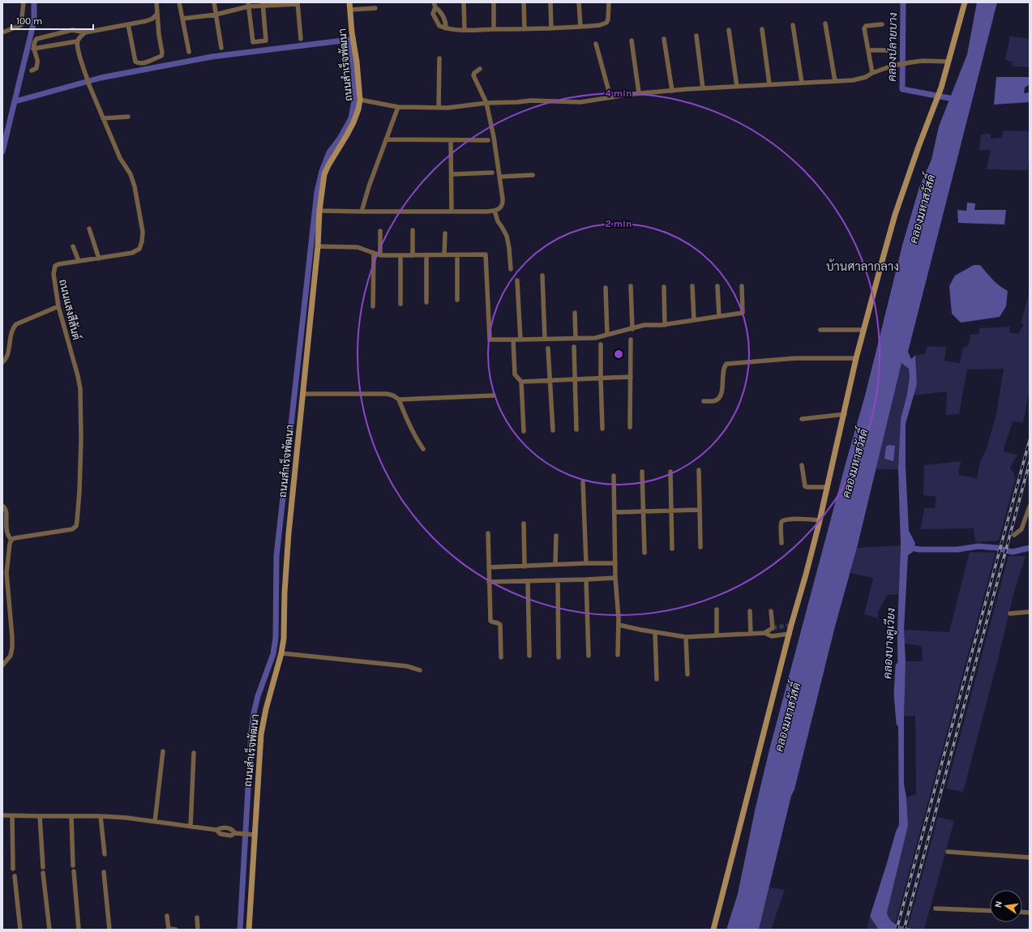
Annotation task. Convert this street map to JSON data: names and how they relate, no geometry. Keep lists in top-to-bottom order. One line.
{"streets":{"street":["ถนนสำเร็จพัฒนา","ถนนแสงสีสันต์"]},"districts":["บ้านศาลากลาง"],"water":["คลองปลายบาง","คลองมหาสวัสดิ์","คลองบางคูเวียง"],"scale_bar":"100 m","north":"left","rings":["4 min","2 min"]}
